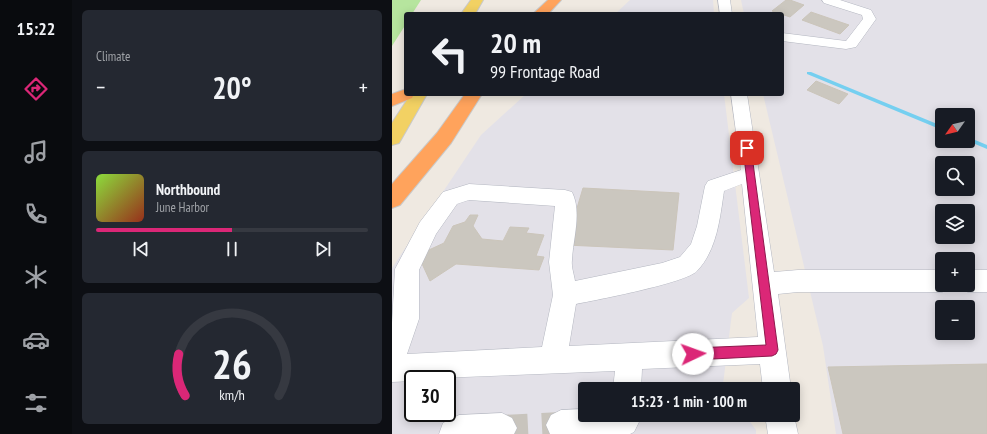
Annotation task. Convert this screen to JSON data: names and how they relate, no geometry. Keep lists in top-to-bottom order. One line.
{"north":"bottom left","page":{"tabs":"15:22","tile":"Climate","turn":["20 m","99 Frontage Road"],"heat":["−","20°","+"],"map_buttons":["+","−"],"song":["Northbound","June Harbor"],"limit":"30","trip":"15:23 · 1 min · 100 m","gauge":["26","km/h"]}}
